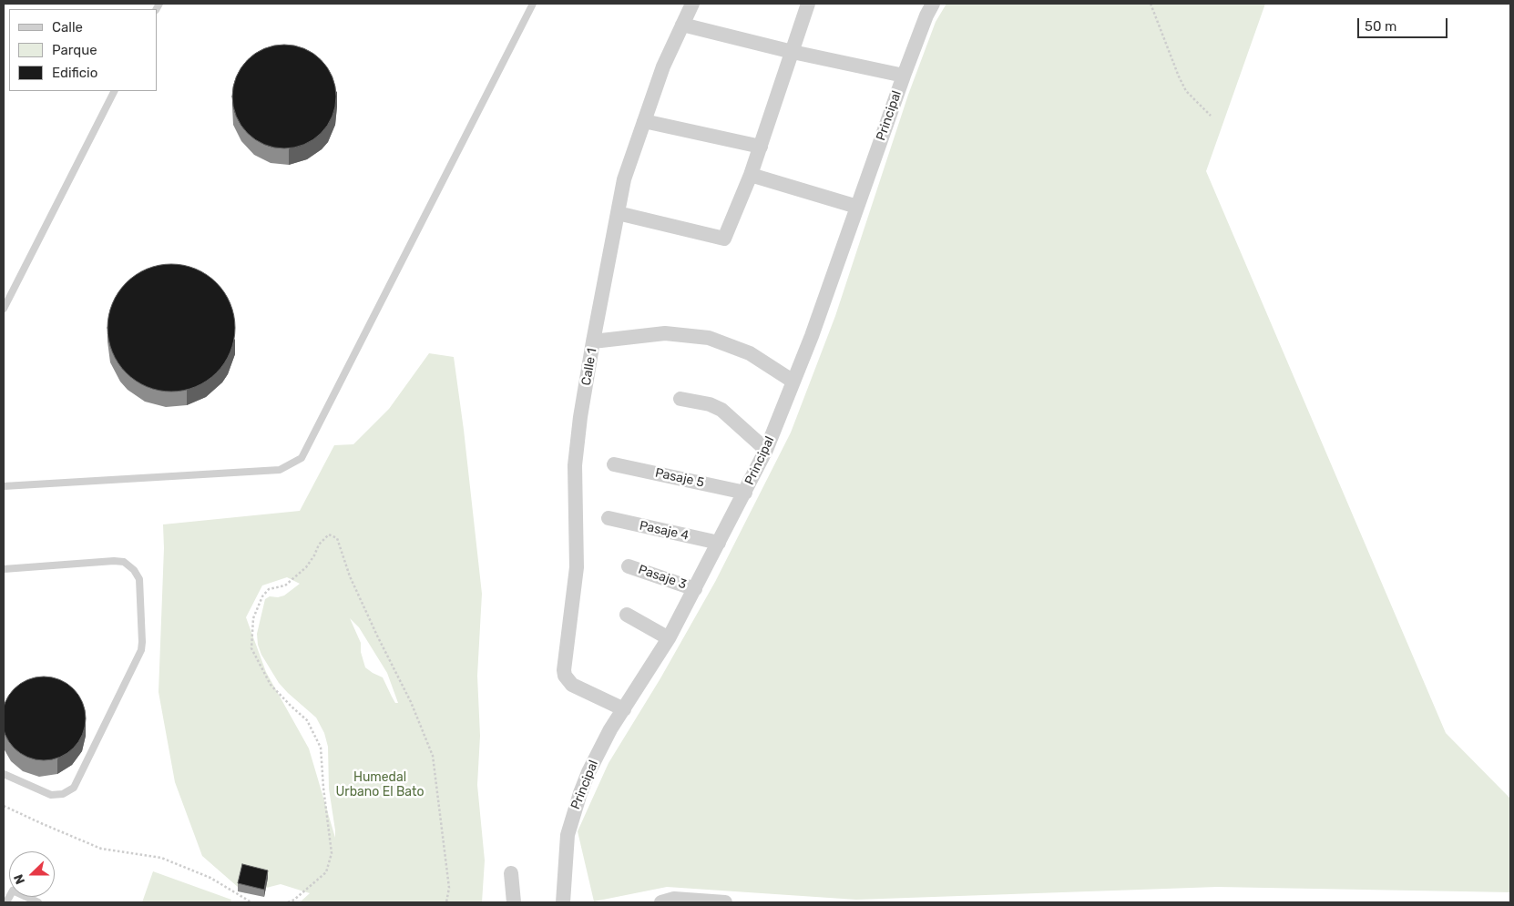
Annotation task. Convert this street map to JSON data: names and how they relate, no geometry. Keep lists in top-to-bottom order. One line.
{"streets":{"street":["Principal","Calle 1","Pasaje 5","Pasaje 4","Pasaje 3"]},"crossings":[["Principal","Calle 1"],["Principal","Pasaje 5"],["Principal","Pasaje 4"],["Principal","Pasaje 3"]],"parks":["Humedal Urbano El Bato"],"legend":["Calle","Parque","Edificio"],"scale_bar":"50 m","north":"left"}
